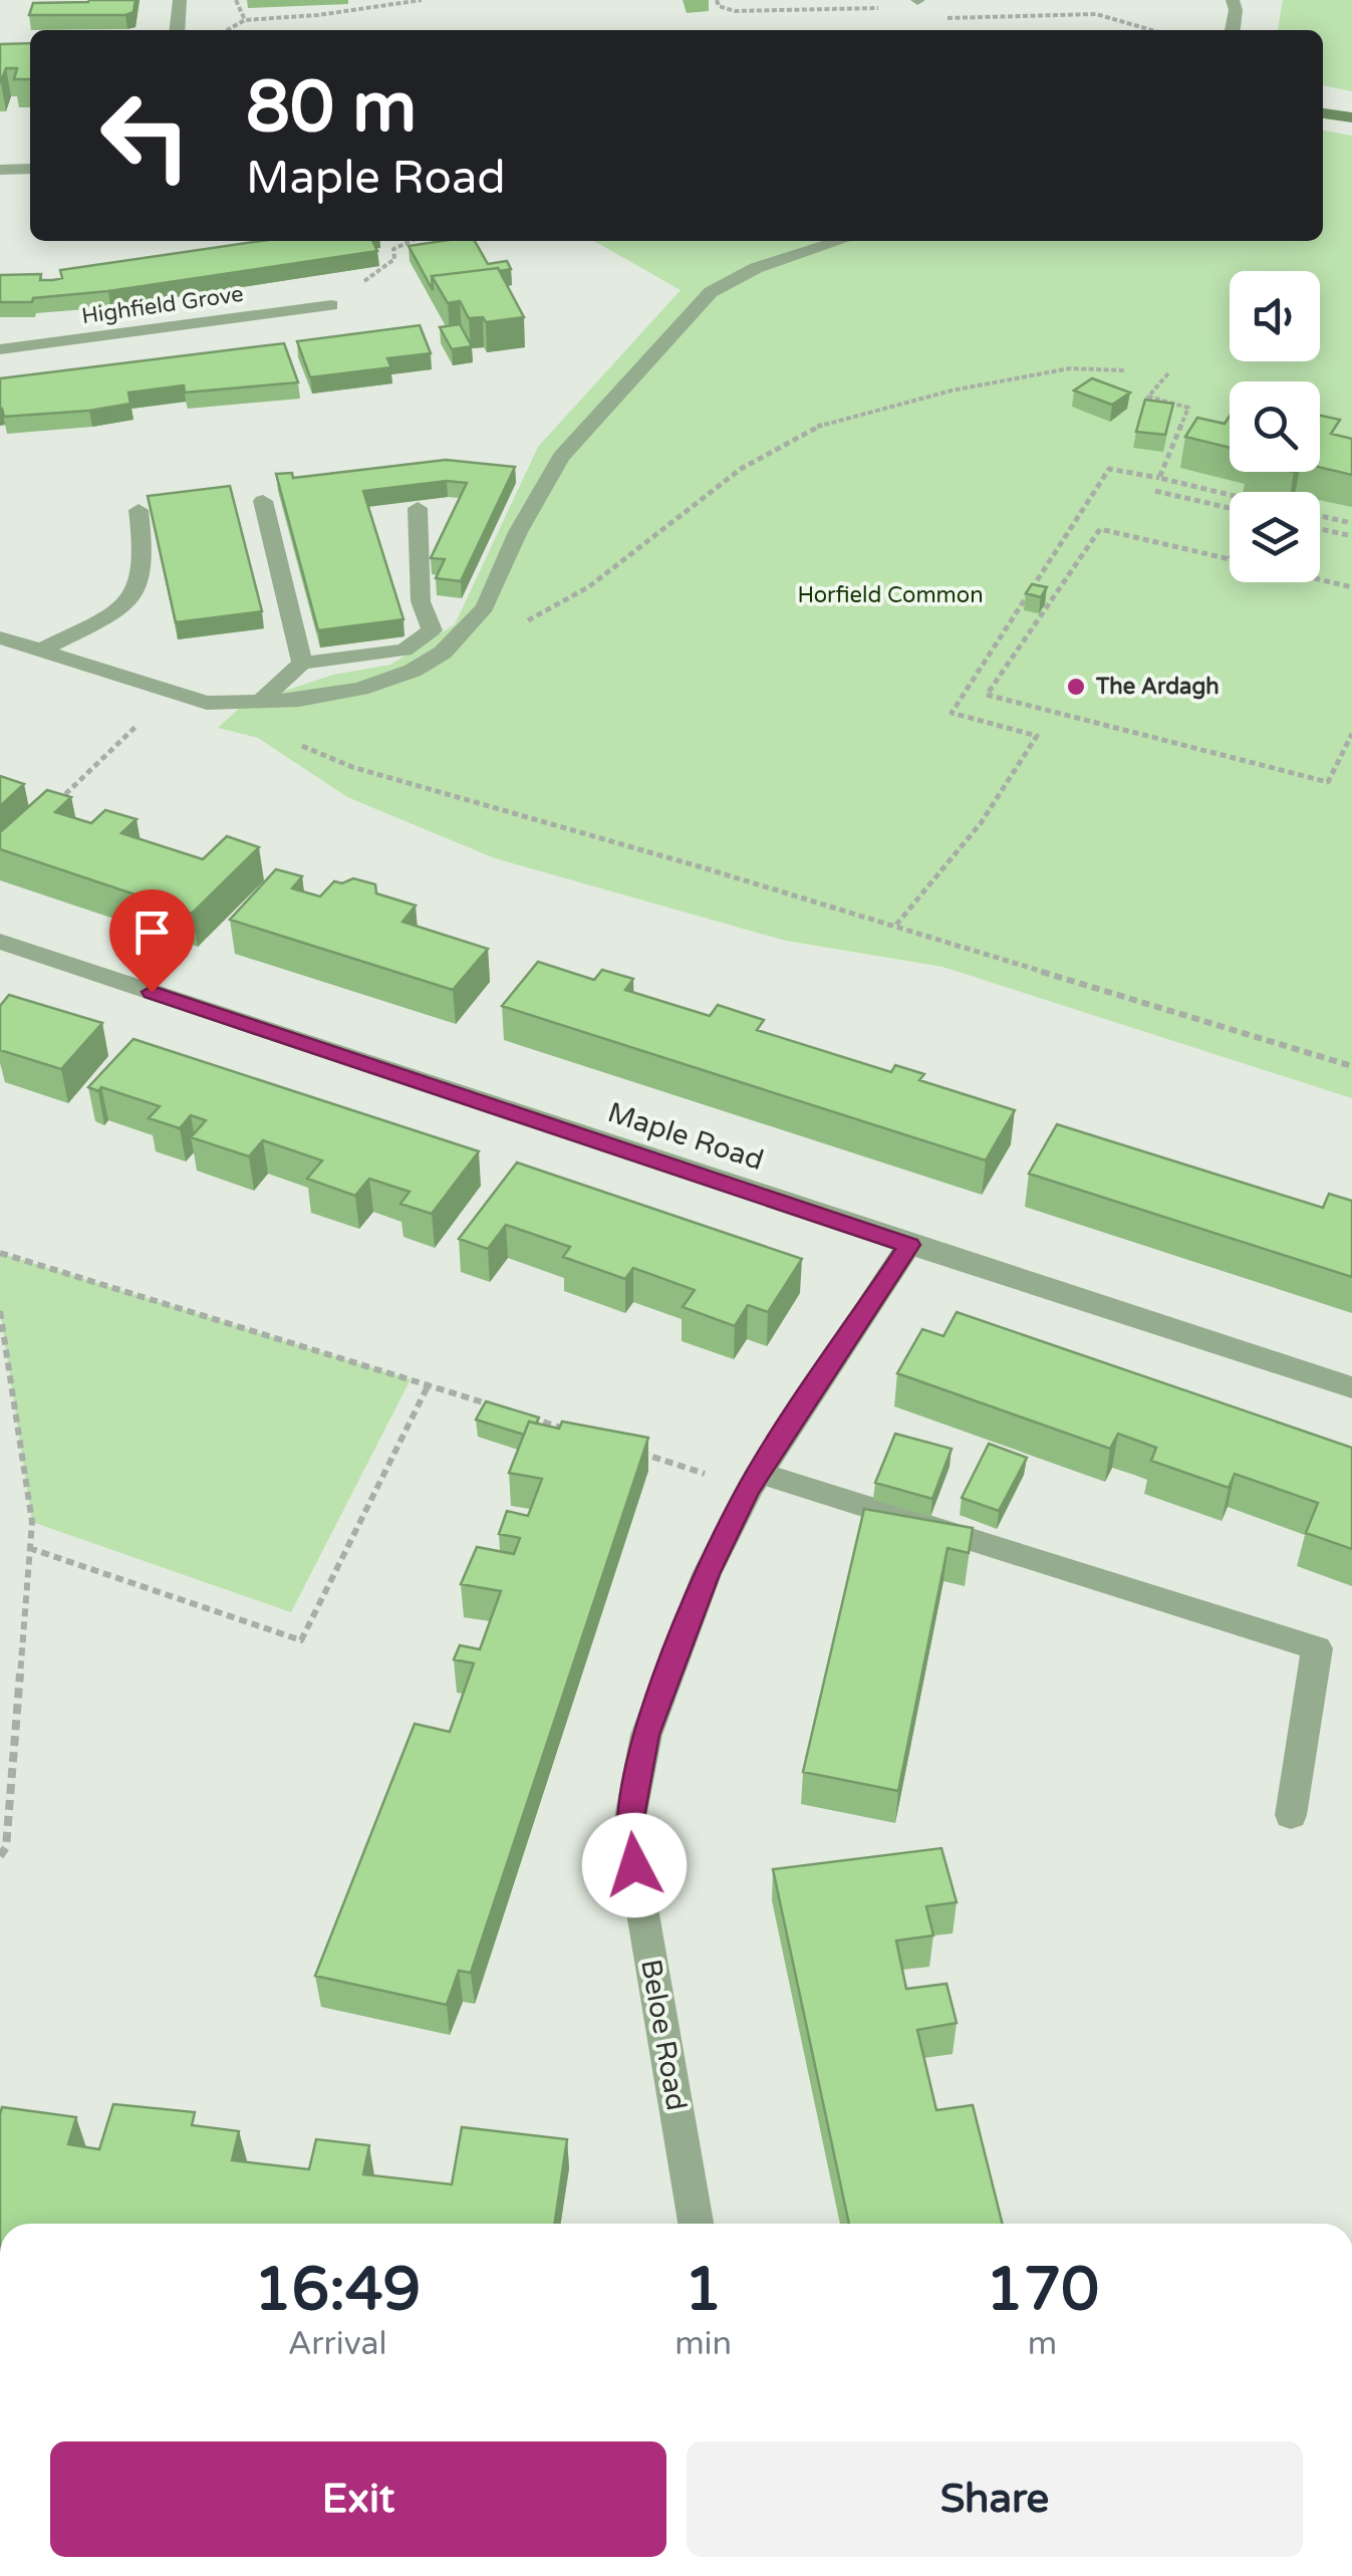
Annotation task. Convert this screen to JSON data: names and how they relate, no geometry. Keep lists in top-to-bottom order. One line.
{"streets":{"street":["Highfield Grove","Maple Road","Beloe Road"]},"crossings":[["Maple Road","Beloe Road"]],"parks":["Horfield Common"],"places":["The Ardagh"],"page":{"turn":["80 m","Maple Road"],"eta":["16:49","Arrival","1","min","170","m"],"buttons":["Exit","Share"]}}
